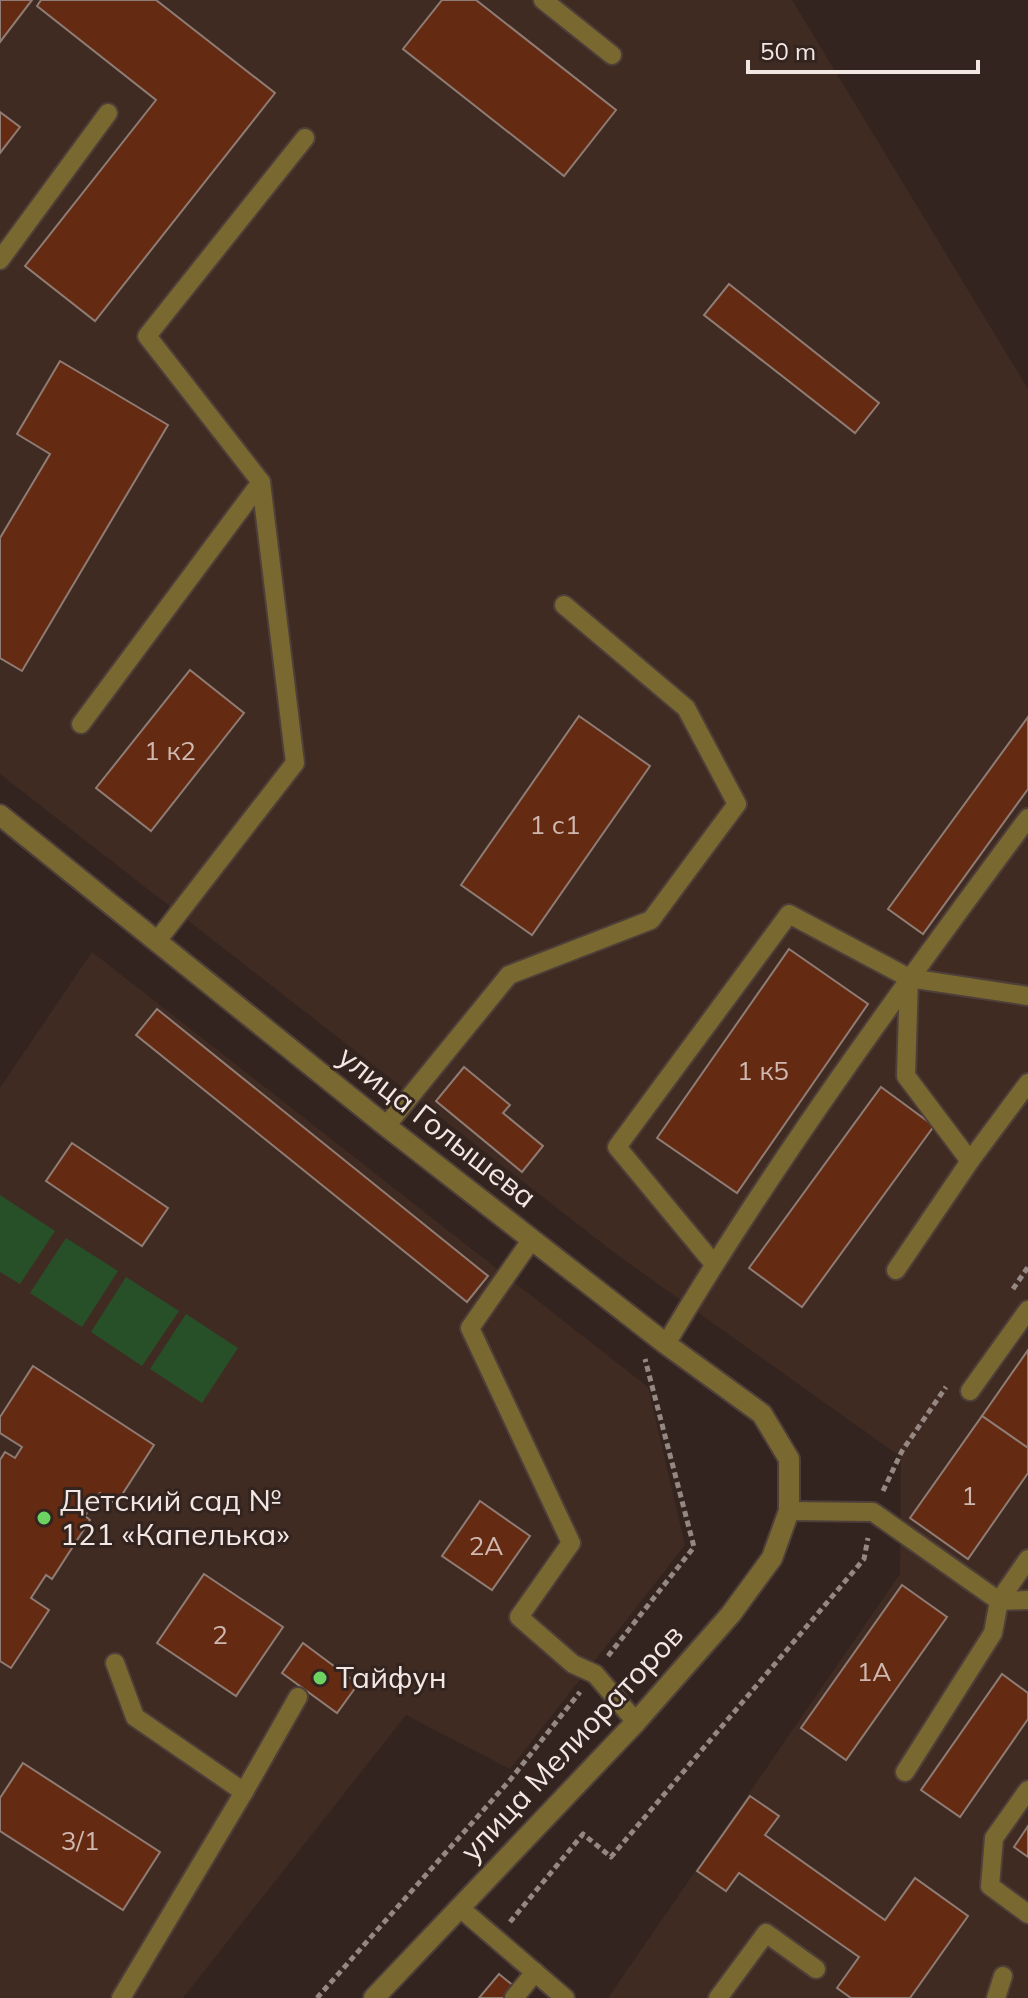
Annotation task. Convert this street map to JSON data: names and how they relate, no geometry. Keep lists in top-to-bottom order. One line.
{"streets":{"street":["улица Голышева","улица Мелиораторов"]},"crossings":[["улица Голышева","улица Мелиораторов"]],"places":["Детский сад № 121 «Капелька»","Тайфун"],"house_numbers":["1 к2","1 с1","1 к5","1","2А","2","1А","3/1"],"scale_bar":"50 m"}
